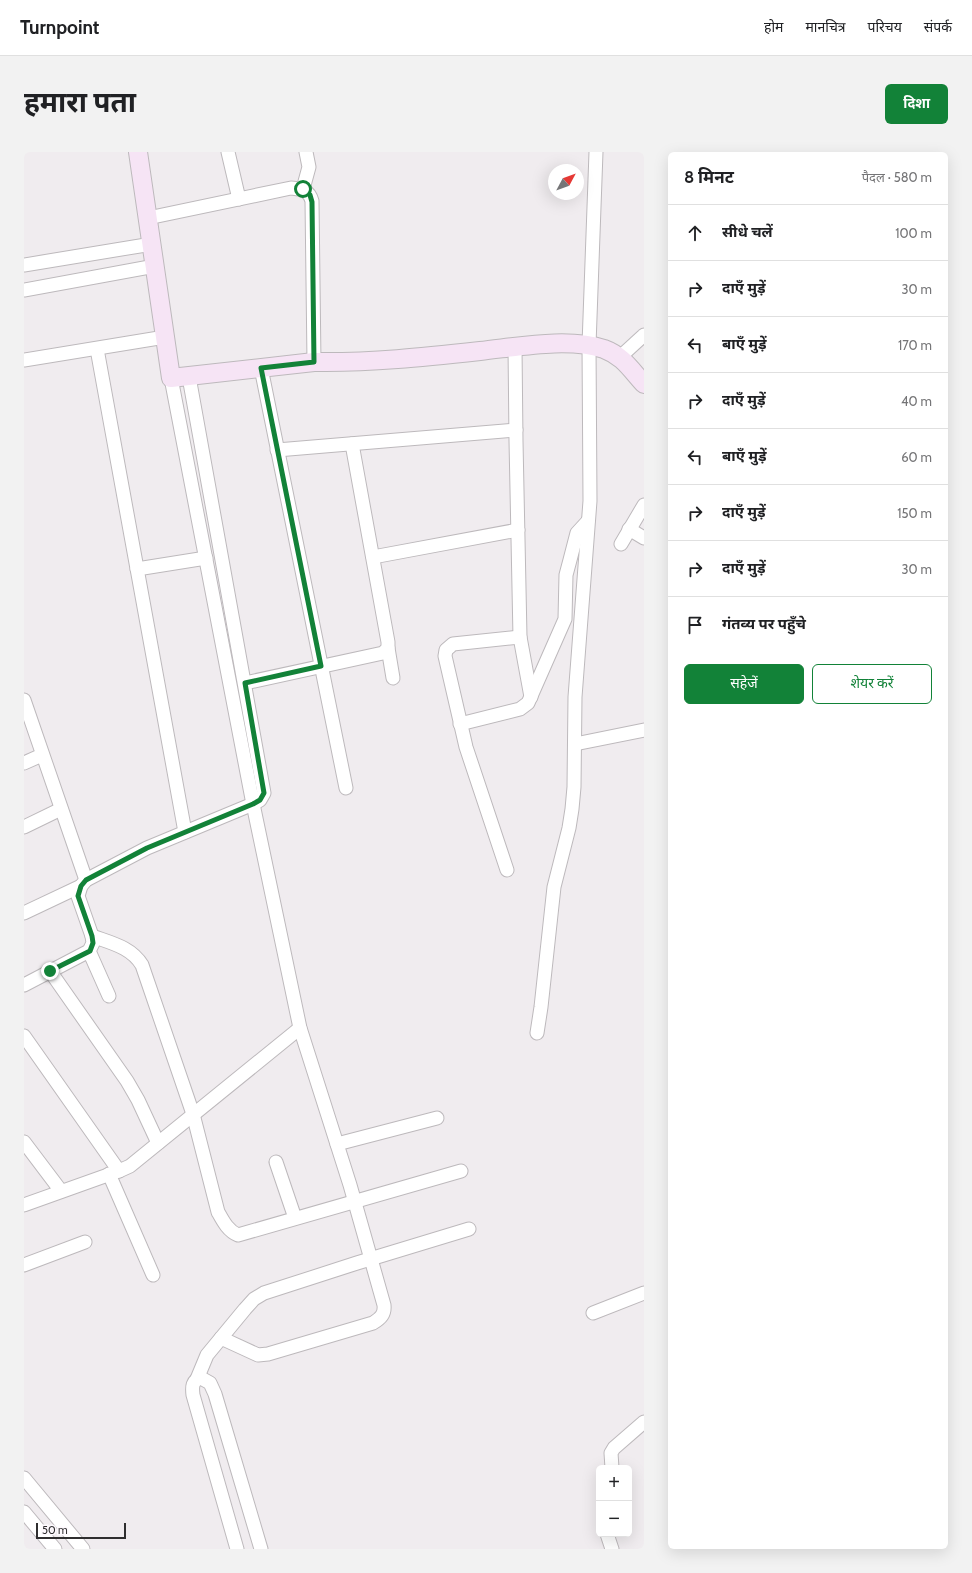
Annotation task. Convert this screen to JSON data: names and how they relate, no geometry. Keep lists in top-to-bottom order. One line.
{"scale_bar":"50 m","north":"top right","page":{"header":"Turnpoint","nav":["होम","मानचित्र","परिचय","संपर्क"],"buttons":["दिशा",["सहेजें","शेयर करें"]],"title":"हमारा पता","heading":["8 मिनट","पैदल · 580 m"],"list":[["सीधे चलें","100 m"],["दाएँ मुड़ें","30 m"],["बाएँ मुड़ें","170 m"],["दाएँ मुड़ें","40 m"],["बाएँ मुड़ें","60 m"],["दाएँ मुड़ें","150 m"],["दाएँ मुड़ें","30 m"],"गंतव्य पर पहुँचे"],"map_buttons":["+","−"],"scale":"50 m"}}
